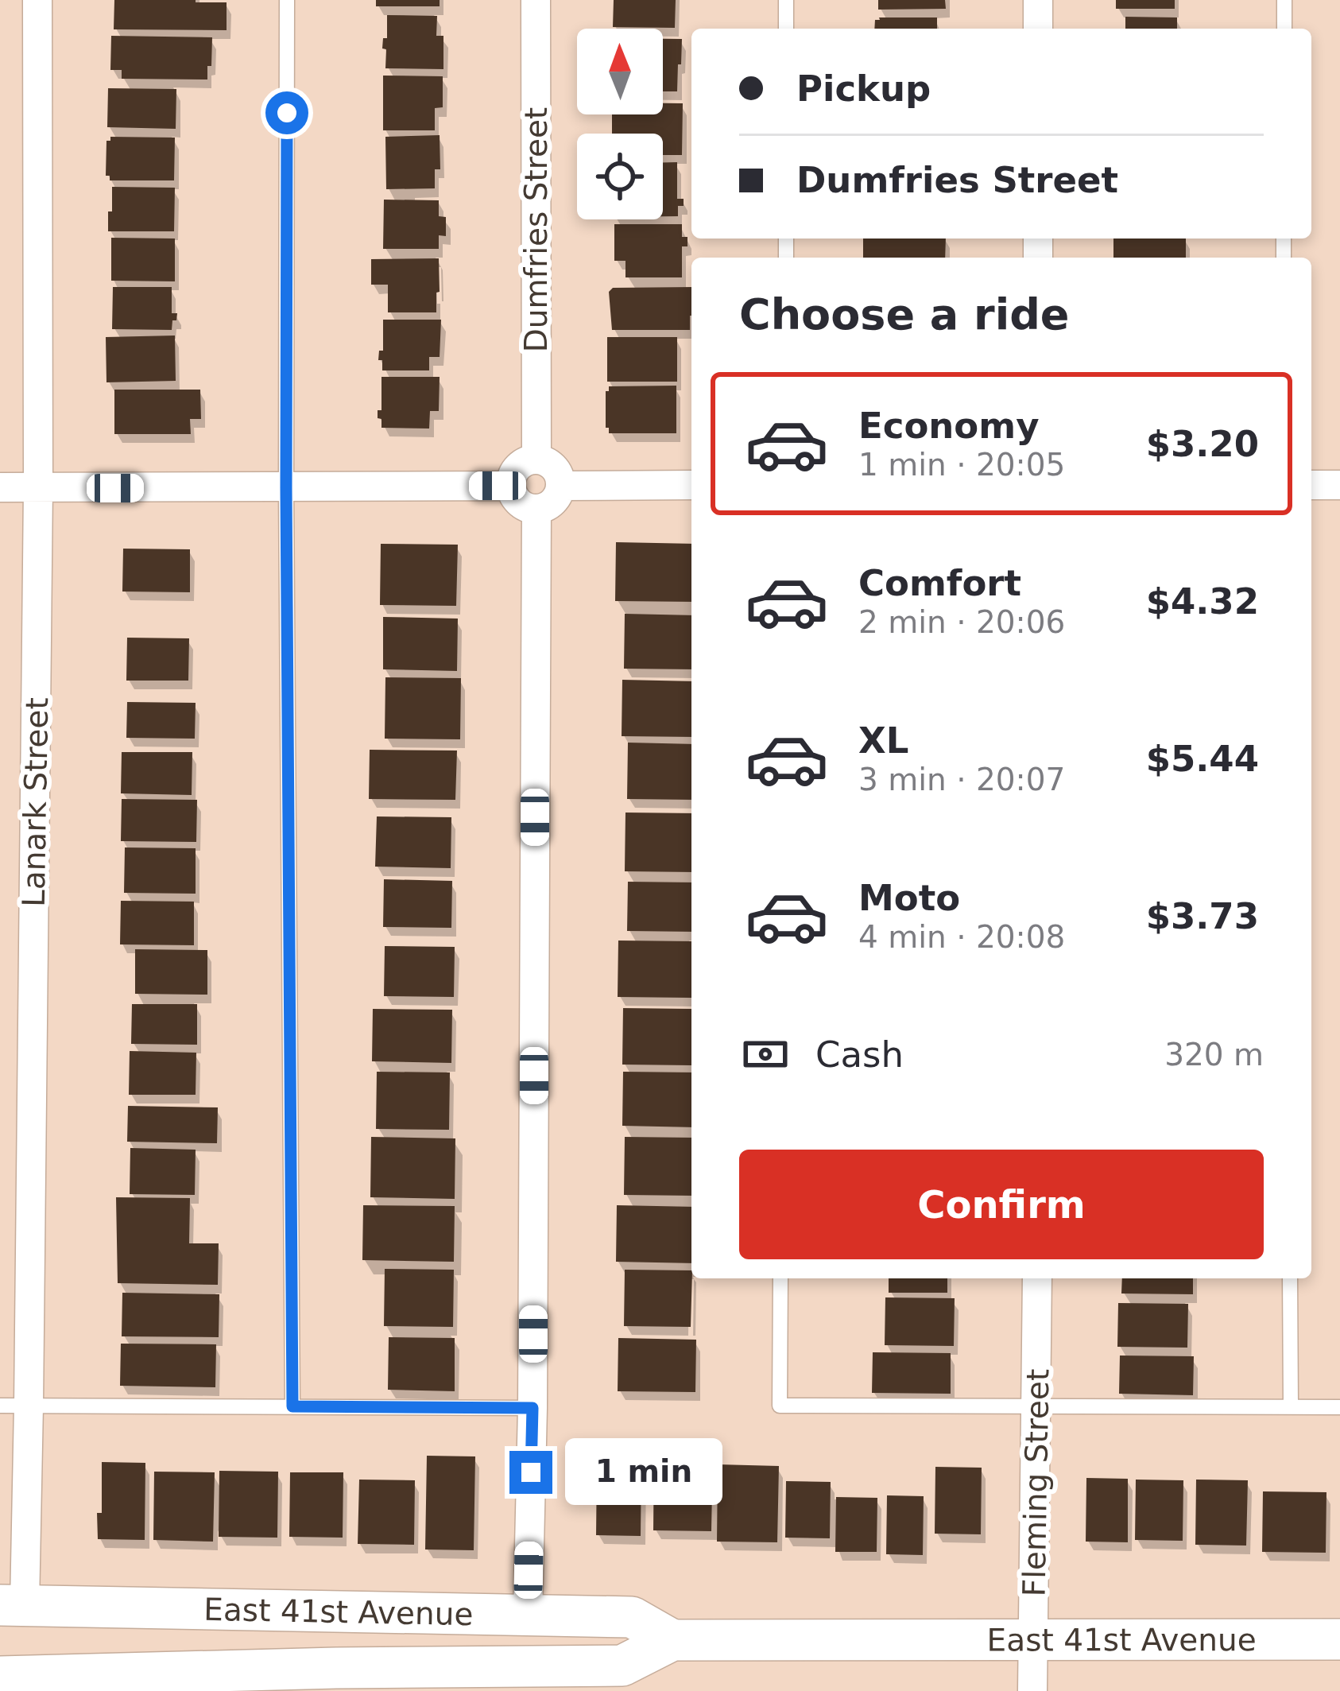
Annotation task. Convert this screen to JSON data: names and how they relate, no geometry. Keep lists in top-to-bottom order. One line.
{"streets":{"main road":["East 41st Avenue"],"street":["Dumfries Street","Lanark Street","Fleming Street"]},"crossings":[["Lanark Street","East 41st Avenue"],["Fleming Street","East 41st Avenue"]],"north":"top","page":{"banner":["Pickup","Dumfries Street"],"heading":"Choose a ride","list":[{"name":"Economy","note":"1 min · 20:05","value":"$3.20"},{"name":"Comfort","note":"2 min · 20:06","value":"$4.32"},{"name":"XL","note":"3 min · 20:07","value":"$5.44"},{"name":"Moto","note":"4 min · 20:08","value":"$3.73"}],"pay":["Cash","320 m"],"buttons":"Confirm","bubble":"1 min"}}
